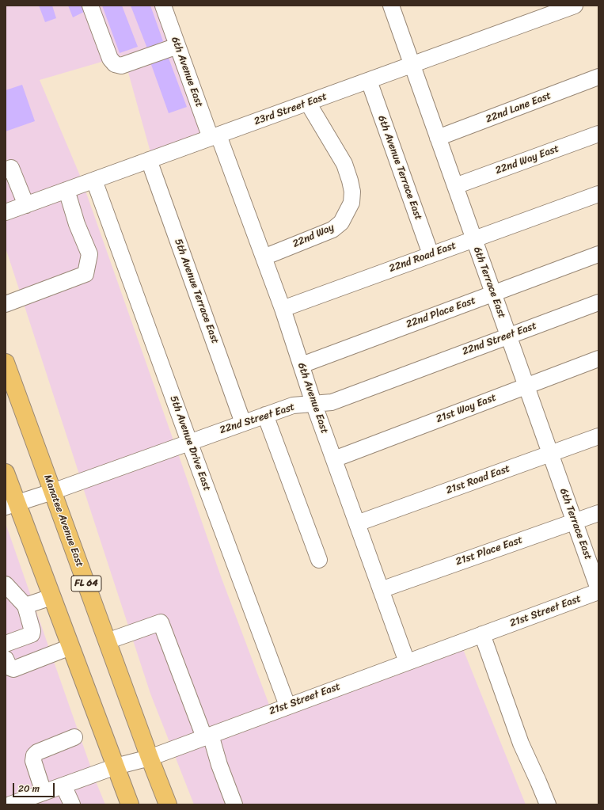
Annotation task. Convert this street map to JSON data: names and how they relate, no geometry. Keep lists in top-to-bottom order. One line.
{"streets":{"main road":["Manatee Avenue East","FL 64"],"street":["6th Avenue East","22nd Lane East","23rd Street East","22nd Way East","6th Avenue Terrace East","22nd Way","22nd Road East","6th Terrace East","5th Avenue Terrace East","22nd Place East","22nd Street East","21st Way East","5th Avenue Drive East","21st Road East","21st Place East","21st Street East"]},"crossings":[["6th Avenue East","23rd Street East"],["6th Avenue East","22nd Way"],["6th Avenue East","22nd Road East"],["6th Avenue East","22nd Place East"],["6th Avenue East","22nd Street East"],["6th Avenue East","21st Way East"],["6th Avenue East","21st Road East"],["6th Avenue East","21st Place East"],["6th Avenue East","21st Street East"],["22nd Lane East","6th Terrace East"],["23rd Street East","6th Avenue Terrace East"],["23rd Street East","22nd Way"],["23rd Street East","6th Terrace East"],["23rd Street East","5th Avenue Terrace East"],["23rd Street East","5th Avenue Drive East"],["22nd Way East","6th Terrace East"],["6th Avenue Terrace East","22nd Road East"],["22nd Road East","6th Terrace East"],["6th Terrace East","22nd Place East"],["6th Terrace East","22nd Street East"],["6th Terrace East","21st Way East"],["6th Terrace East","21st Road East"],["6th Terrace East","21st Place East"],["5th Avenue Terrace East","22nd Street East"],["22nd Street East","5th Avenue Drive East"],["22nd Street East","Manatee Avenue East"],["5th Avenue Drive East","21st Street East"],["Manatee Avenue East","21st Street East"]],"scale_bar":"20 m"}
